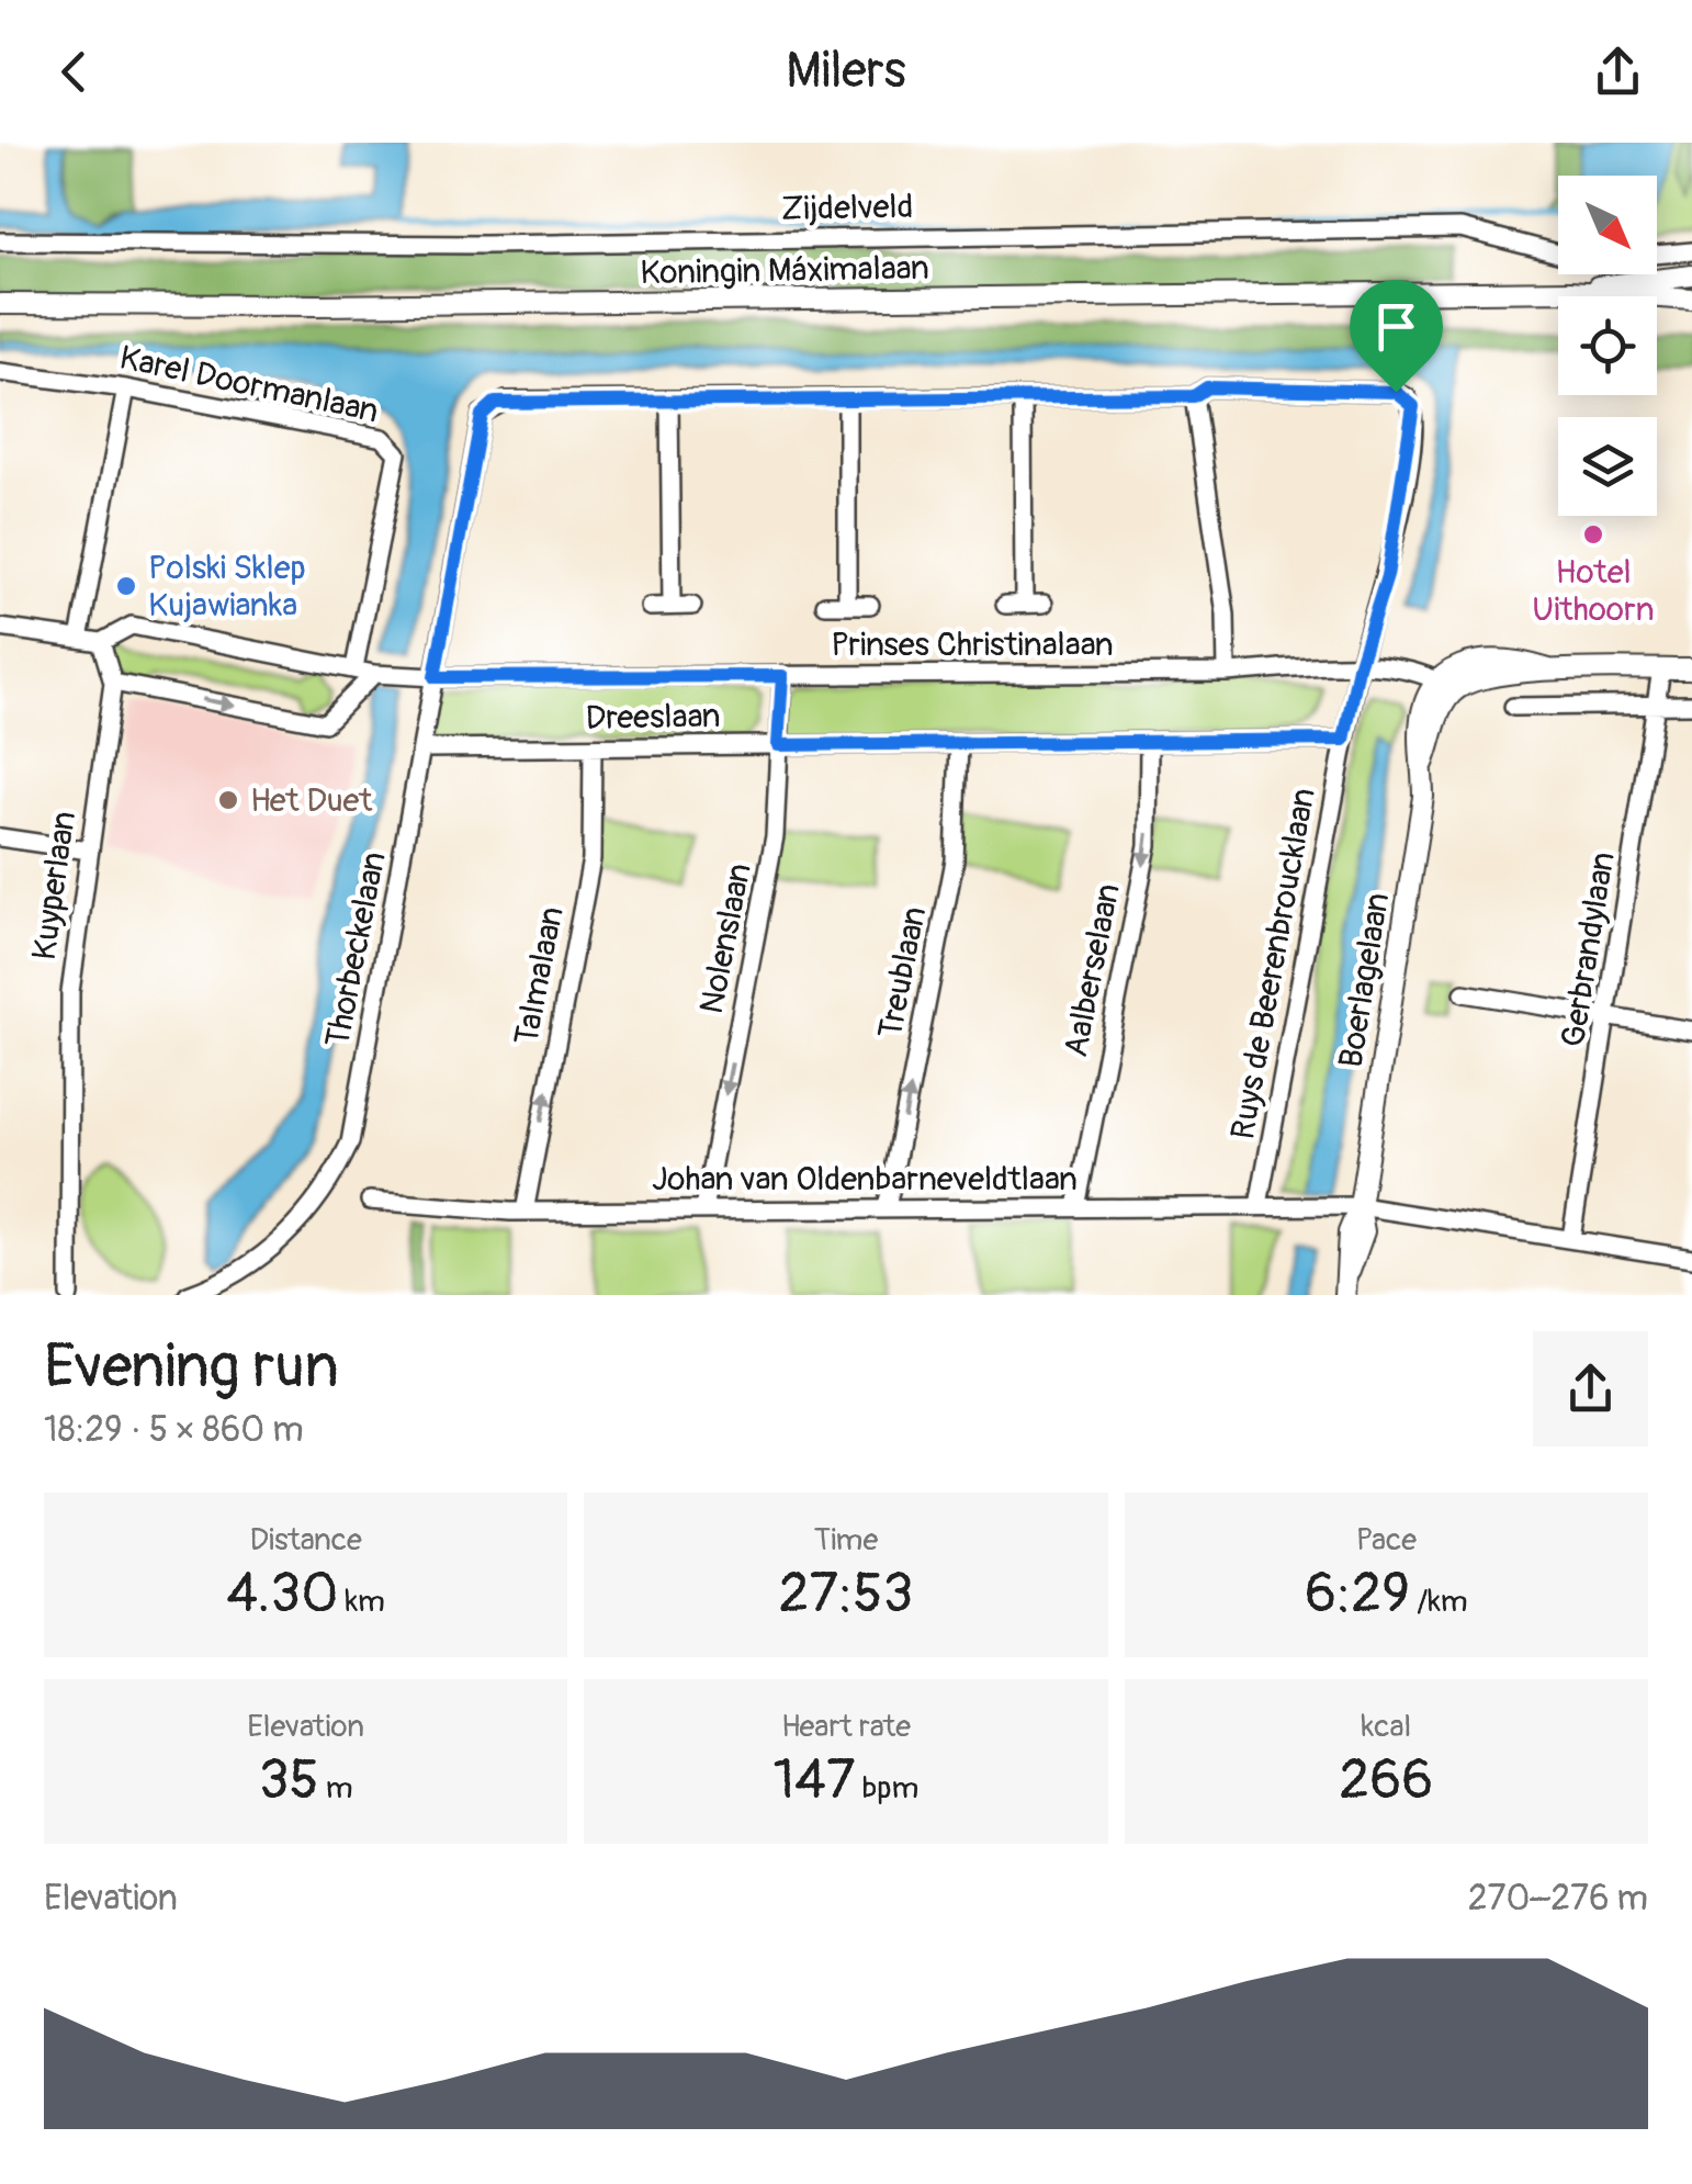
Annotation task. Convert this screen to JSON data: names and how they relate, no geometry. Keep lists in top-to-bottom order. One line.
{"streets":{"street":["Zijdelveld","Koningin Máximalaan","Karel Doormanlaan","Prinses Christinalaan","Dreeslaan","Kuyperlaan","Nolenslaan","Thorbeckelaan","Gerbrandylaan","Ruys de Beerenbroucklaan","Aalberselaan","Treublaan","Talmalaan","Boerlagelaan","Johan van Oldenbarneveldtlaan"]},"crossings":[["Karel Doormanlaan","Prinses Christinalaan"],["Prinses Christinalaan","Nolenslaan"],["Prinses Christinalaan","Thorbeckelaan"],["Prinses Christinalaan","Gerbrandylaan"],["Prinses Christinalaan","Ruys de Beerenbroucklaan"],["Prinses Christinalaan","Boerlagelaan"],["Dreeslaan","Nolenslaan"],["Dreeslaan","Thorbeckelaan"],["Dreeslaan","Ruys de Beerenbroucklaan"],["Dreeslaan","Aalberselaan"],["Dreeslaan","Treublaan"],["Dreeslaan","Talmalaan"],["Nolenslaan","Johan van Oldenbarneveldtlaan"],["Thorbeckelaan","Ruys de Beerenbroucklaan"],["Gerbrandylaan","Johan van Oldenbarneveldtlaan"],["Ruys de Beerenbroucklaan","Johan van Oldenbarneveldtlaan"],["Aalberselaan","Johan van Oldenbarneveldtlaan"],["Treublaan","Johan van Oldenbarneveldtlaan"],["Talmalaan","Johan van Oldenbarneveldtlaan"],["Boerlagelaan","Johan van Oldenbarneveldtlaan"]],"one_way":["Nolenslaan","Aalberselaan","Treublaan","Talmalaan"],"places":["Hotel Uithoorn","Polski Sklep Kujawianka","Het Duet"],"north":"bottom right","page":{"header":"Milers","heading":["Evening run","18:29 · 5 × 860 m"],"stats":[["Distance","4.30 km"],["Time","27:53"],["Pace","6:29 /km"],["Elevation","35 m"],["Heart rate","147 bpm"],["kcal","266"]],"chart":["Elevation","270–276 m"]}}
